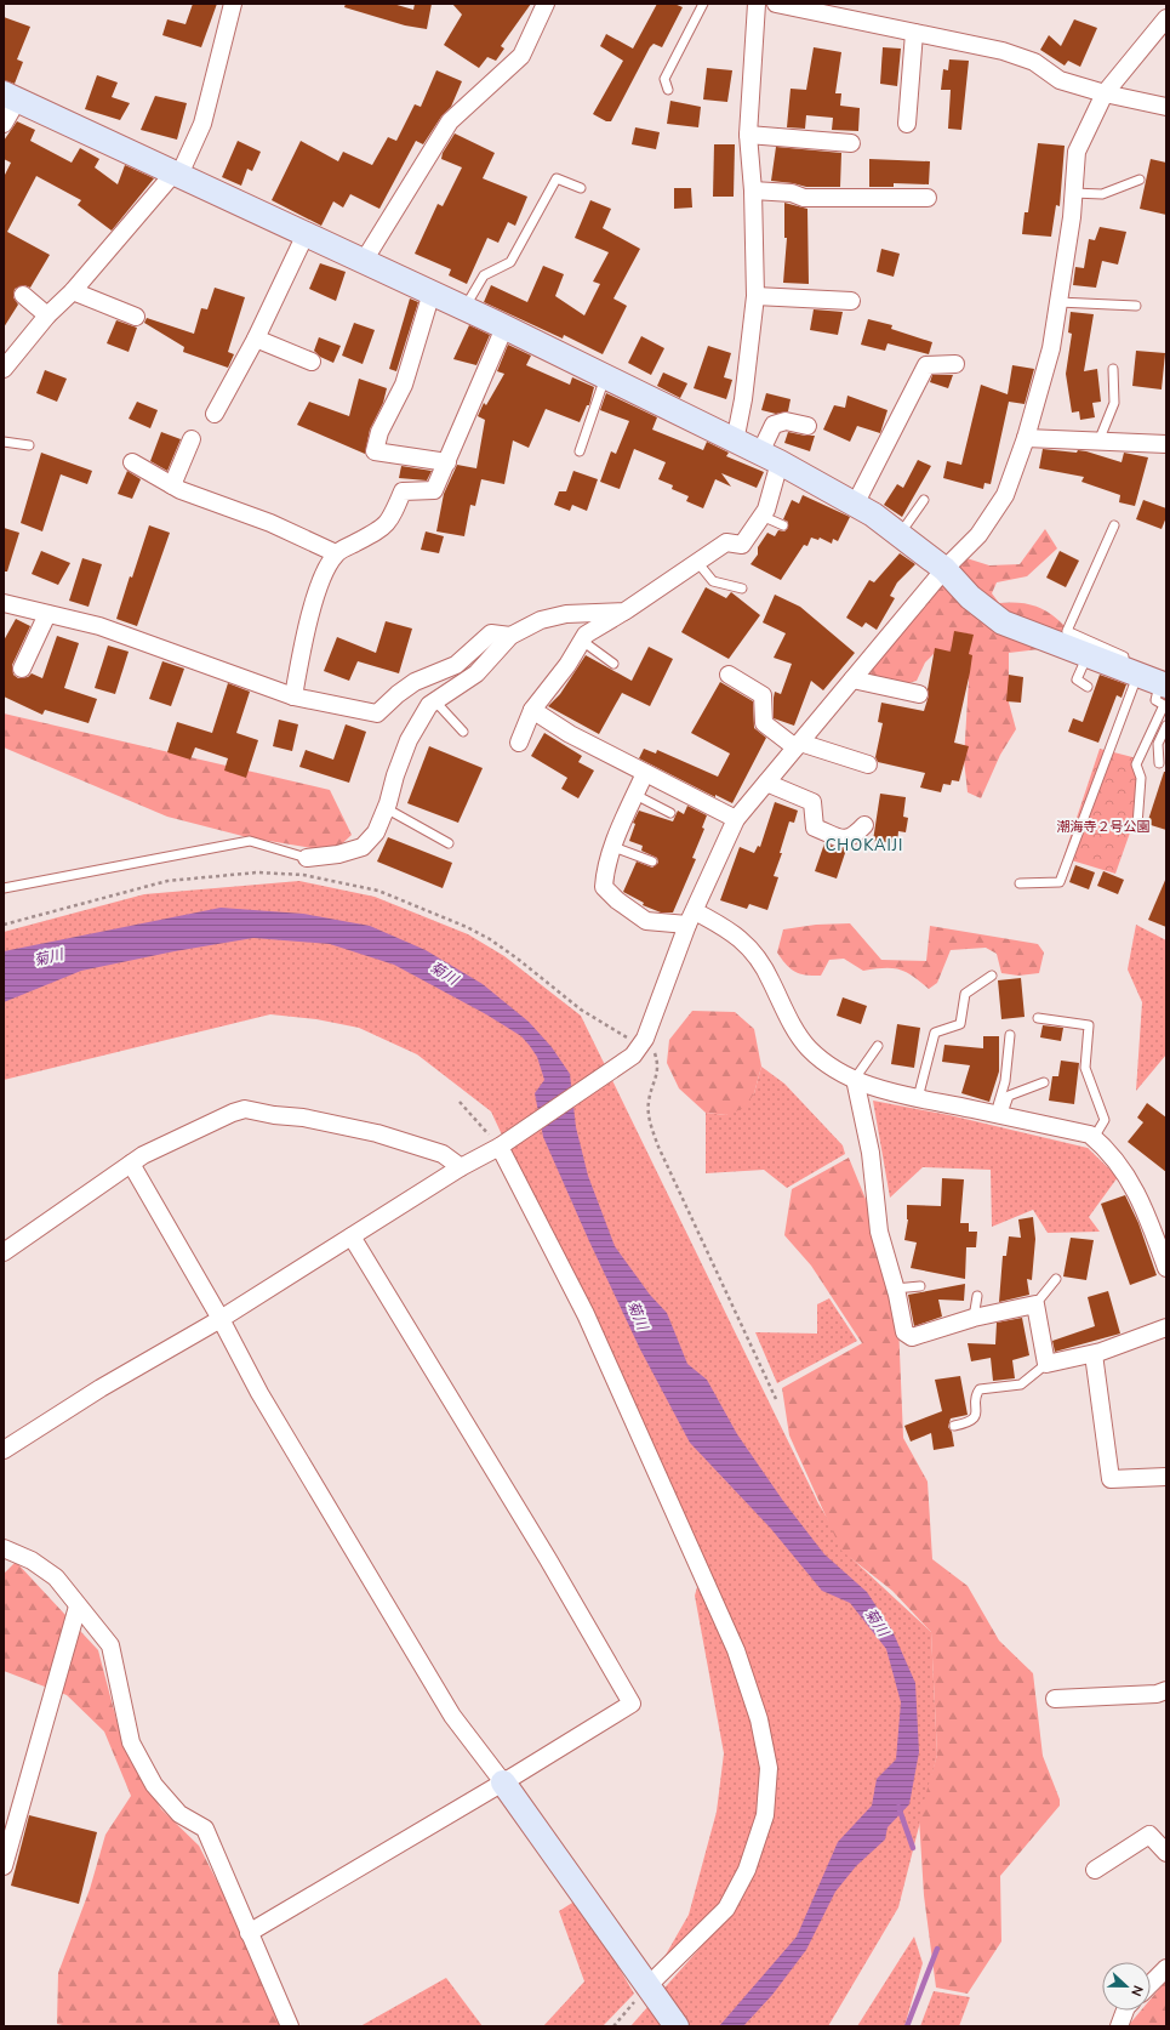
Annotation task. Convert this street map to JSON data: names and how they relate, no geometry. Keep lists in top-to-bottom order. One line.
{"districts":["CHOKAIJI"],"water":["菊川"],"parks":["潮海寺２号公園"],"north":"right"}
